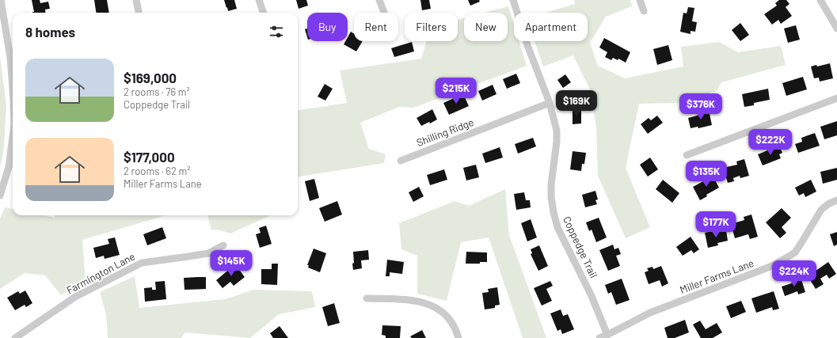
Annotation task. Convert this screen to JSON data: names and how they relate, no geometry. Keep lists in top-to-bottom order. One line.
{"streets":{"street":["Shilling Ridge","Coppedge Trail","Farmington Lane","Miller Farms Lane"]},"crossings":[["Shilling Ridge","Coppedge Trail"],["Coppedge Trail","Miller Farms Lane"]],"page":{"chip":["Buy","Rent","Filters","New","Apartment"],"heading":"8 homes","list":[{"name":"$169,000","note":"2 rooms · 76 m² · Coppedge Trail"},{"name":"$177,000","note":"2 rooms · 62 m² · Miller Farms Lane"}],"price":["$215K","$169K","$376K","$222K","$135K","$177K","$145K","$224K"]}}
